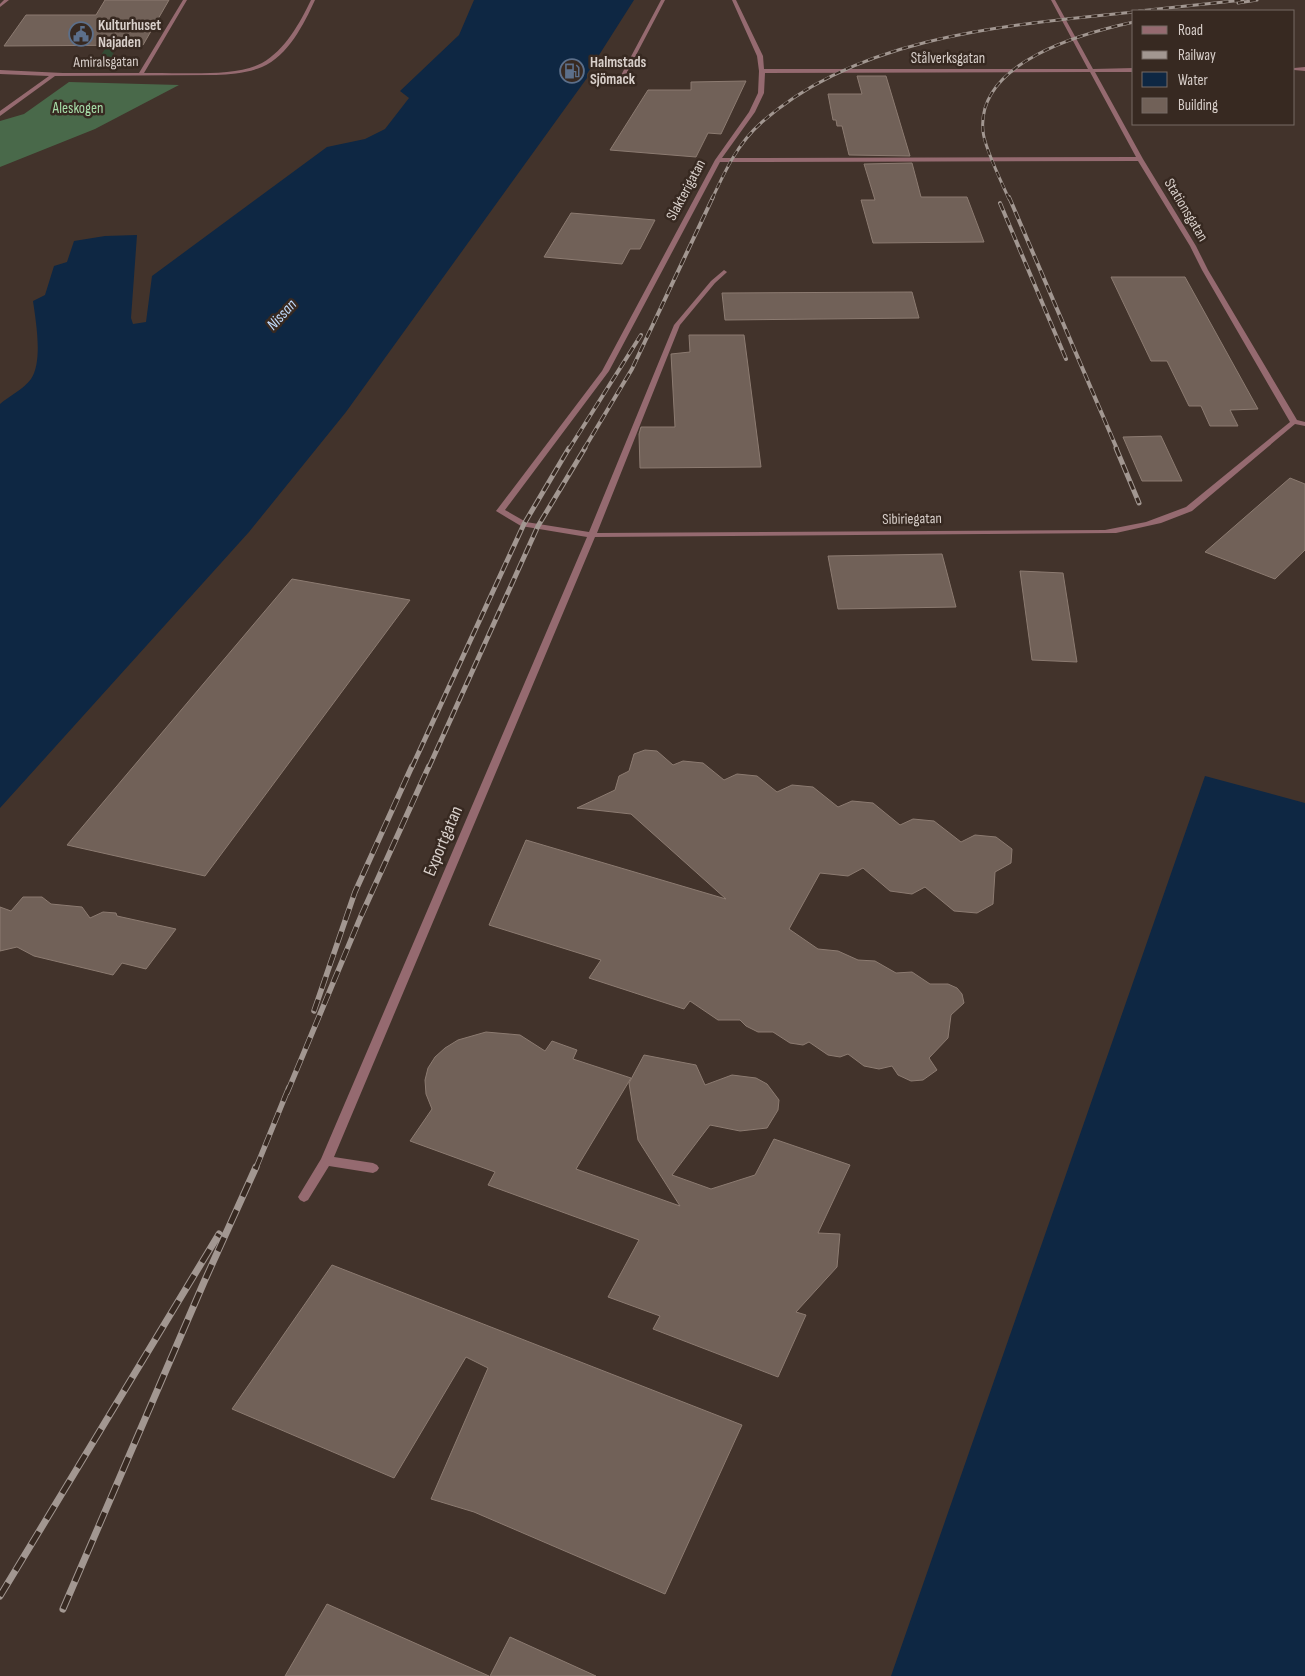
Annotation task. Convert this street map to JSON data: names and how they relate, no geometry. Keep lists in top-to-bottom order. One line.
{"streets":{"street":["Stålverksgatan","Amiralsgatan","Slakterigatan","Stationsgatan","Sibiriegatan","Exportgatan"]},"crossings":[["Stålverksgatan","Stationsgatan"],["Slakterigatan","Stationsgatan"],["Slakterigatan","Sibiriegatan"],["Stationsgatan","Sibiriegatan"],["Sibiriegatan","Exportgatan"]],"water":["Nissan"],"parks":["Aleskogen"],"places":{"public building":["Kulturhuset Najaden"],"fuel station":["Halmstads Sjömack"]},"legend":["Road","Railway","Water","Building"]}
